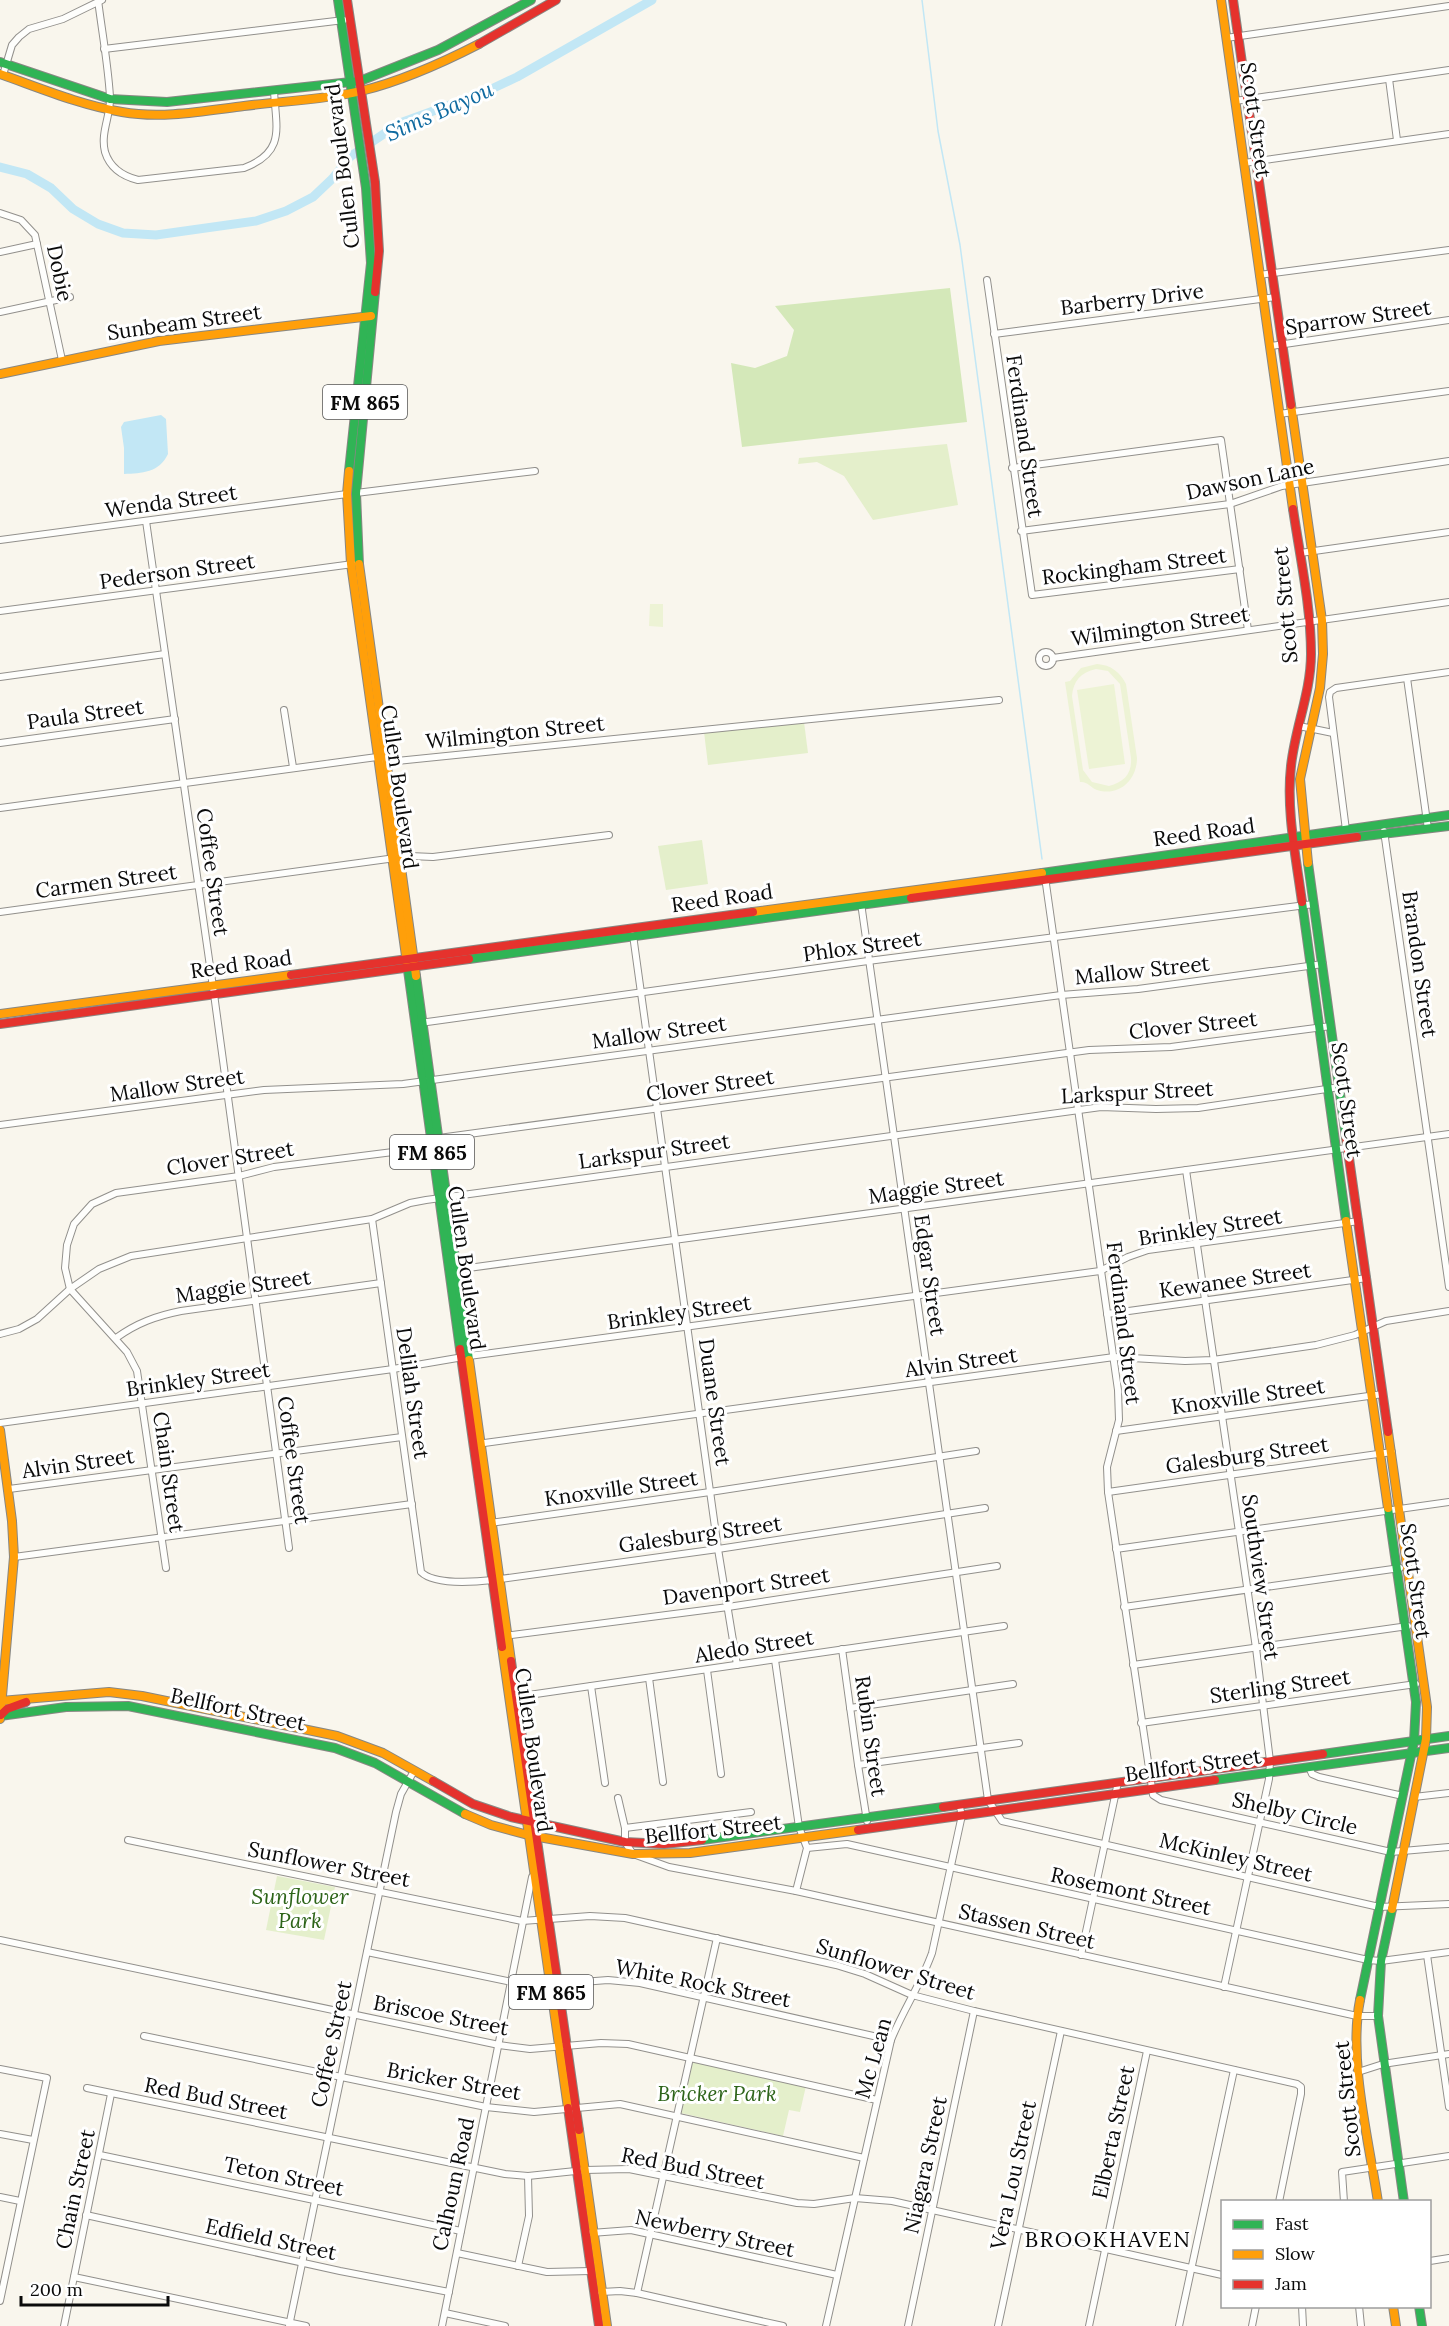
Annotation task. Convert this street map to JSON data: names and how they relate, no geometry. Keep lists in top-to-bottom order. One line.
{"streets":{"main road":["Scott Street","Cullen Boulevard","Sunbeam Street","FM 865","Reed Road","Bellfort Street"],"street":["Dobie","Barberry Drive","Sparrow Street","Ferdinand Street","Dawson Lane","Wenda Street","Rockingham Street","Pederson Street","Wilmington Street","Paula Street","Coffee Street","Carmen Street","Phlox Street","Brandon Street","Mallow Street","Clover Street","Larkspur Street","Maggie Street","Brinkley Street","Edgar Street","Kewanee Street","Alvin Street","Delilah Street","Knoxville Street","Duane Street","Galesburg Street","Chain Street","Southview Street","Davenport Street","Aledo Street","Sterling Street","Rubin Street","Shelby Circle","McKinley Street","Sunflower Street","Rosemont Street","Stassen Street","White Rock Street","Briscoe Street","Mc Lean","Bricker Street","Red Bud Street","Elberta Street","Niagara Street","Vera Lou Street","Teton Street","Calhoun Road","Newberry Street","Edfield Street"]},"crossings":[["Scott Street","Barberry Drive"],["Scott Street","Sparrow Street"],["Scott Street","Dawson Lane"],["Scott Street","Wilmington Street"],["Scott Street","Reed Road"],["Scott Street","Phlox Street"],["Scott Street","Mallow Street"],["Scott Street","Clover Street"],["Scott Street","Larkspur Street"],["Scott Street","Maggie Street"],["Scott Street","Brinkley Street"],["Scott Street","Kewanee Street"],["Scott Street","Alvin Street"],["Scott Street","Knoxville Street"],["Scott Street","Galesburg Street"],["Scott Street","Sterling Street"],["Scott Street","Bellfort Street"],["Scott Street","Shelby Circle"],["Scott Street","McKinley Street"],["Scott Street","Rosemont Street"],["Scott Street","Stassen Street"],["Cullen Boulevard","Sunbeam Street"],["Cullen Boulevard","Wenda Street"],["Cullen Boulevard","Pederson Street"],["Cullen Boulevard","Wilmington Street"],["Cullen Boulevard","Reed Road"],["Cullen Boulevard","Carmen Street"],["Cullen Boulevard","Phlox Street"],["Cullen Boulevard","Mallow Street"],["Cullen Boulevard","Clover Street"],["Cullen Boulevard","Larkspur Street"],["Cullen Boulevard","Maggie Street"],["Cullen Boulevard","Brinkley Street"],["Cullen Boulevard","Alvin Street"],["Cullen Boulevard","Knoxville Street"],["Cullen Boulevard","Galesburg Street"],["Cullen Boulevard","Davenport Street"],["Cullen Boulevard","Aledo Street"],["Cullen Boulevard","Bellfort Street"],["Cullen Boulevard","Sunflower Street"],["Cullen Boulevard","White Rock Street"],["Cullen Boulevard","Briscoe Street"],["Cullen Boulevard","Bricker Street"],["Cullen Boulevard","Red Bud Street"],["Cullen Boulevard","Calhoun Road"],["Cullen Boulevard","Newberry Street"],["Dobie","Sunbeam Street"],["Barberry Drive","Ferdinand Street"],["Ferdinand Street","Dawson Lane"],["Ferdinand Street","Rockingham Street"],["Ferdinand Street","Reed Road"],["Ferdinand Street","Phlox Street"],["Ferdinand Street","Mallow Street"],["Ferdinand Street","Clover Street"],["Ferdinand Street","Larkspur Street"],["Ferdinand Street","Maggie Street"],["Ferdinand Street","Brinkley Street"],["Ferdinand Street","Kewanee Street"],["Ferdinand Street","Alvin Street"],["Ferdinand Street","Knoxville Street"],["Ferdinand Street","Galesburg Street"],["Ferdinand Street","Sterling Street"],["Ferdinand Street","Bellfort Street"],["Wenda Street","Coffee Street"],["Pederson Street","Coffee Street"],["Paula Street","Coffee Street"],["Reed Road","Coffee Street"],["Reed Road","Brandon Street"],["Reed Road","Edgar Street"],["Reed Road","Duane Street"],["Coffee Street","Carmen Street"],["Coffee Street","Mallow Street"],["Coffee Street","Clover Street"],["Coffee Street","Larkspur Street"],["Coffee Street","Maggie Street"],["Coffee Street","Brinkley Street"],["Coffee Street","Alvin Street"],["Coffee Street","Bellfort Street"],["Coffee Street","Sunflower Street"],["Coffee Street","White Rock Street"],["Coffee Street","Briscoe Street"],["Coffee Street","Bricker Street"],["Coffee Street","Red Bud Street"],["Coffee Street","Teton Street"],["Coffee Street","Edfield Street"],["Phlox Street","Edgar Street"],["Phlox Street","Duane Street"],["Brandon Street","Maggie Street"],["Mallow Street","Edgar Street"],["Mallow Street","Duane Street"],["Clover Street","Larkspur Street"],["Clover Street","Edgar Street"],["Clover Street","Duane Street"],["Clover Street","Chain Street"],["Larkspur Street","Edgar Street"],["Larkspur Street","Delilah Street"],["Larkspur Street","Duane Street"],["Larkspur Street","Chain Street"],["Maggie Street","Edgar Street"],["Maggie Street","Delilah Street"],["Maggie Street","Duane Street"],["Maggie Street","Chain Street"],["Maggie Street","Southview Street"],["Brinkley Street","Edgar Street"],["Brinkley Street","Delilah Street"],["Brinkley Street","Duane Street"],["Brinkley Street","Chain Street"],["Brinkley Street","Southview Street"],["Edgar Street","Alvin Street"],["Edgar Street","Knoxville Street"],["Edgar Street","Galesburg Street"],["Edgar Street","Davenport Street"],["Edgar Street","Aledo Street"],["Edgar Street","Bellfort Street"],["Kewanee Street","Southview Street"],["Alvin Street","Delilah Street"],["Alvin Street","Duane Street"],["Alvin Street","Chain Street"],["Alvin Street","Southview Street"],["Delilah Street","Galesburg Street"],["Knoxville Street","Duane Street"],["Knoxville Street","Southview Street"],["Duane Street","Galesburg Street"],["Duane Street","Davenport Street"],["Duane Street","Aledo Street"],["Galesburg Street","Southview Street"],["Chain Street","Red Bud Street"],["Chain Street","Teton Street"],["Chain Street","Edfield Street"],["Southview Street","Sterling Street"],["Southview Street","Bellfort Street"],["Southview Street","Shelby Circle"],["Southview Street","McKinley Street"],["Southview Street","Rosemont Street"],["Southview Street","Stassen Street"],["Aledo Street","Rubin Street"],["Bellfort Street","Rubin Street"],["Bellfort Street","Shelby Circle"],["Bellfort Street","McKinley Street"],["Bellfort Street","Stassen Street"],["Bellfort Street","Mc Lean"],["Sunflower Street","Mc Lean"],["Sunflower Street","Elberta Street"],["Sunflower Street","Niagara Street"],["Sunflower Street","Vera Lou Street"],["Sunflower Street","Calhoun Road"],["Rosemont Street","Mc Lean"],["Stassen Street","Mc Lean"],["White Rock Street","Mc Lean"],["White Rock Street","Calhoun Road"],["Briscoe Street","Mc Lean"],["Briscoe Street","Calhoun Road"],["Mc Lean","Bricker Street"],["Mc Lean","Red Bud Street"],["Mc Lean","Newberry Street"],["Bricker Street","Calhoun Road"],["Red Bud Street","Elberta Street"],["Red Bud Street","Niagara Street"],["Red Bud Street","Vera Lou Street"],["Red Bud Street","Calhoun Road"],["Teton Street","Calhoun Road"],["Calhoun Road","Edfield Street"]],"districts":["BROOKHAVEN"],"water":["Sims Bayou"],"parks":["Sunflower Park","Bricker Park"],"legend":["Fast","Slow","Jam"],"scale_bar":"200 m"}
